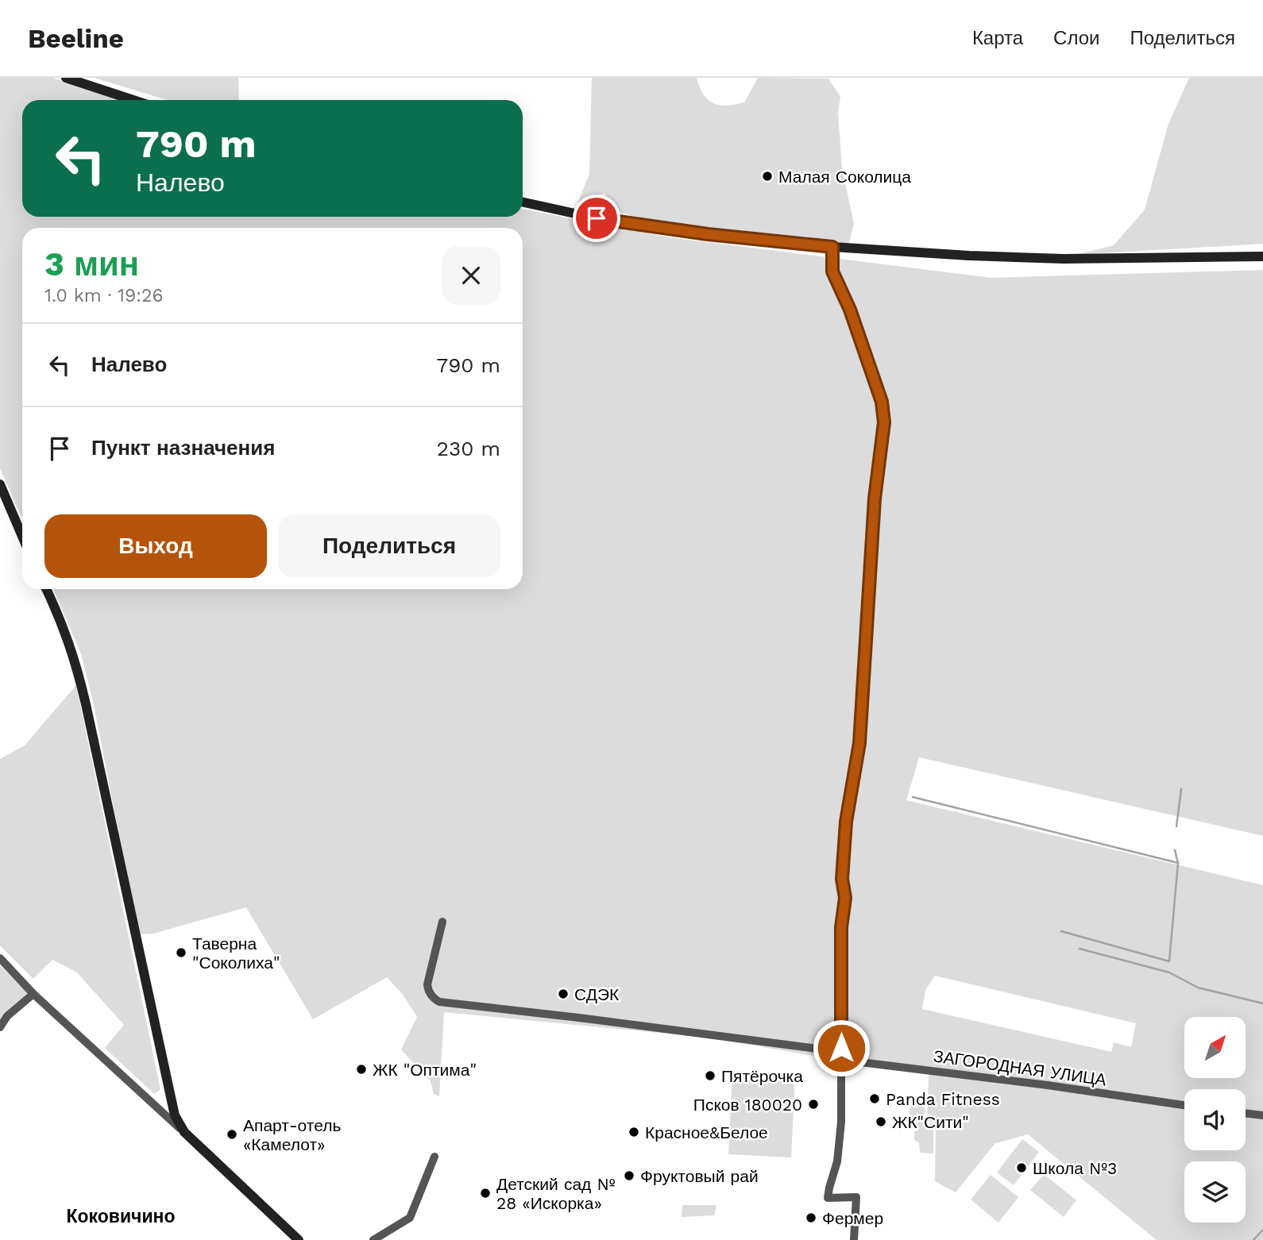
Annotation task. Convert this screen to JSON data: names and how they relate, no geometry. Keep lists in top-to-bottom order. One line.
{"streets":{"street":["ЗАГОРОДНАЯ УЛИЦА"]},"districts":["Коковичино"],"places":["Малая Соколица","Таверна \"Соколиха\"","СДЭК","ЖК \"Оптима\"","Пятёрочка","Panda Fitness","Псков 180020","ЖК\"Сити\"","Красное&Белое","Апарт-отель «Камелот»","Школа №3","Фруктовый рай","Детский сад № 28 «Искорка»","Фермер"],"north":"top right","page":{"header":"Beeline","nav":["Карта","Слои","Поделиться"],"turn":["790 m","Налево"],"heading":["3 мин","1.0 km · 19:26"],"list":[{"name":"Налево","value":"790 m"},{"name":"Пункт назначения","value":"230 m"}],"buttons":["Выход","Поделиться"]}}
